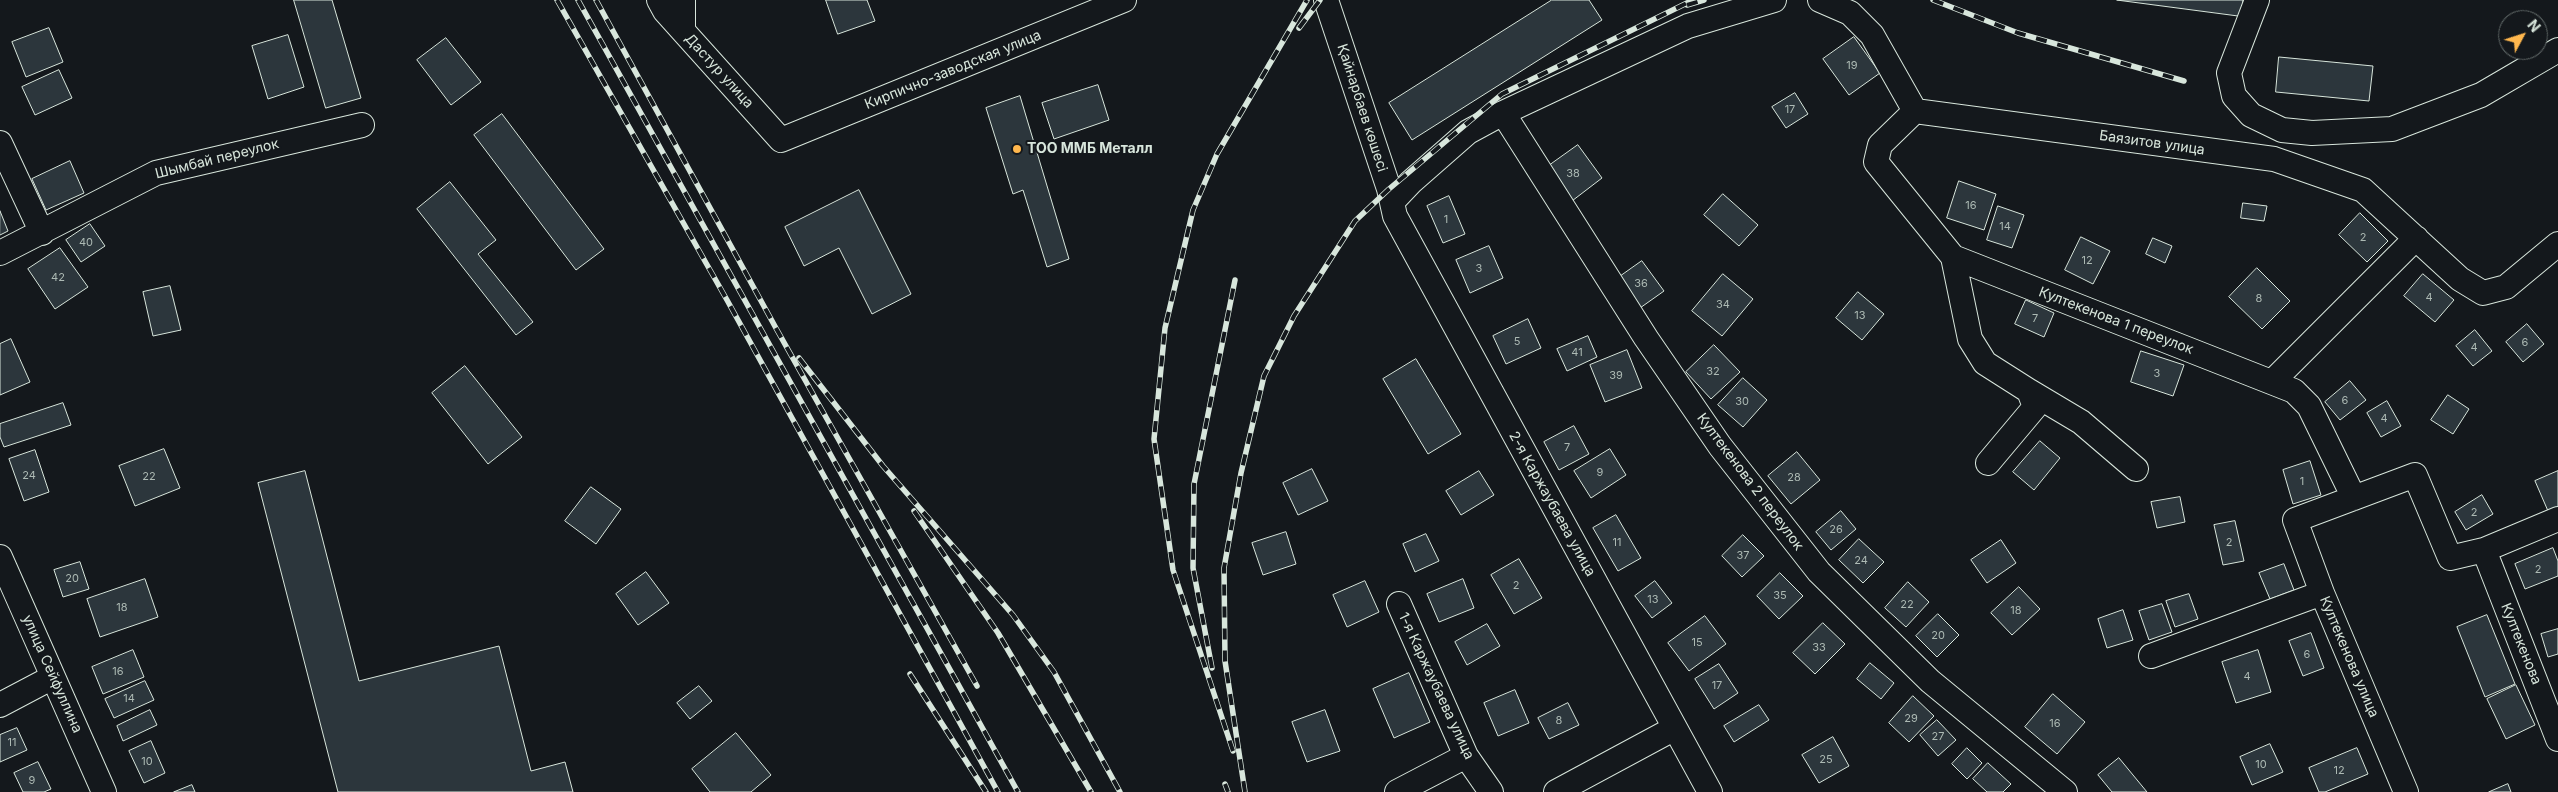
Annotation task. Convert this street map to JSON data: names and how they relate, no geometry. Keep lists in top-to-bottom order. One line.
{"streets":{"street":["Кирпично-заводская улица","Дастур улица","Қайнарбаев көшесі","Баязитов улица","Шымбай переулок","Култекенова 1 переулок","Култекенова 2 переулок","2-я Каржаубаева улица","Култекенова","Култекенова улица","улица Сейфуллина","1-я Каржаубаева улица"]},"crossings":[["Кирпично-заводская улица","Дастур улица"],["Қайнарбаев көшесі","2-я Каржаубаева улица"],["Баязитов улица","Култекенова 1 переулок"],["Култекенова 1 переулок","Култекенова улица"]],"places":["ТОО ММБ Металл"],"house_numbers":["19","17","38","16","1","14","2","40","12","3","42","36","4","8","34","13","7","5","6","4","41","32","3","39","6","30","4","7","9","24","22","28","1","2","26","11","2","37","24","2","20","2","35","13","22","18","18","20","15","33","6","16","4","17","14","29","8","16","27","11","25","10","10","12","9"],"north":"top right"}
